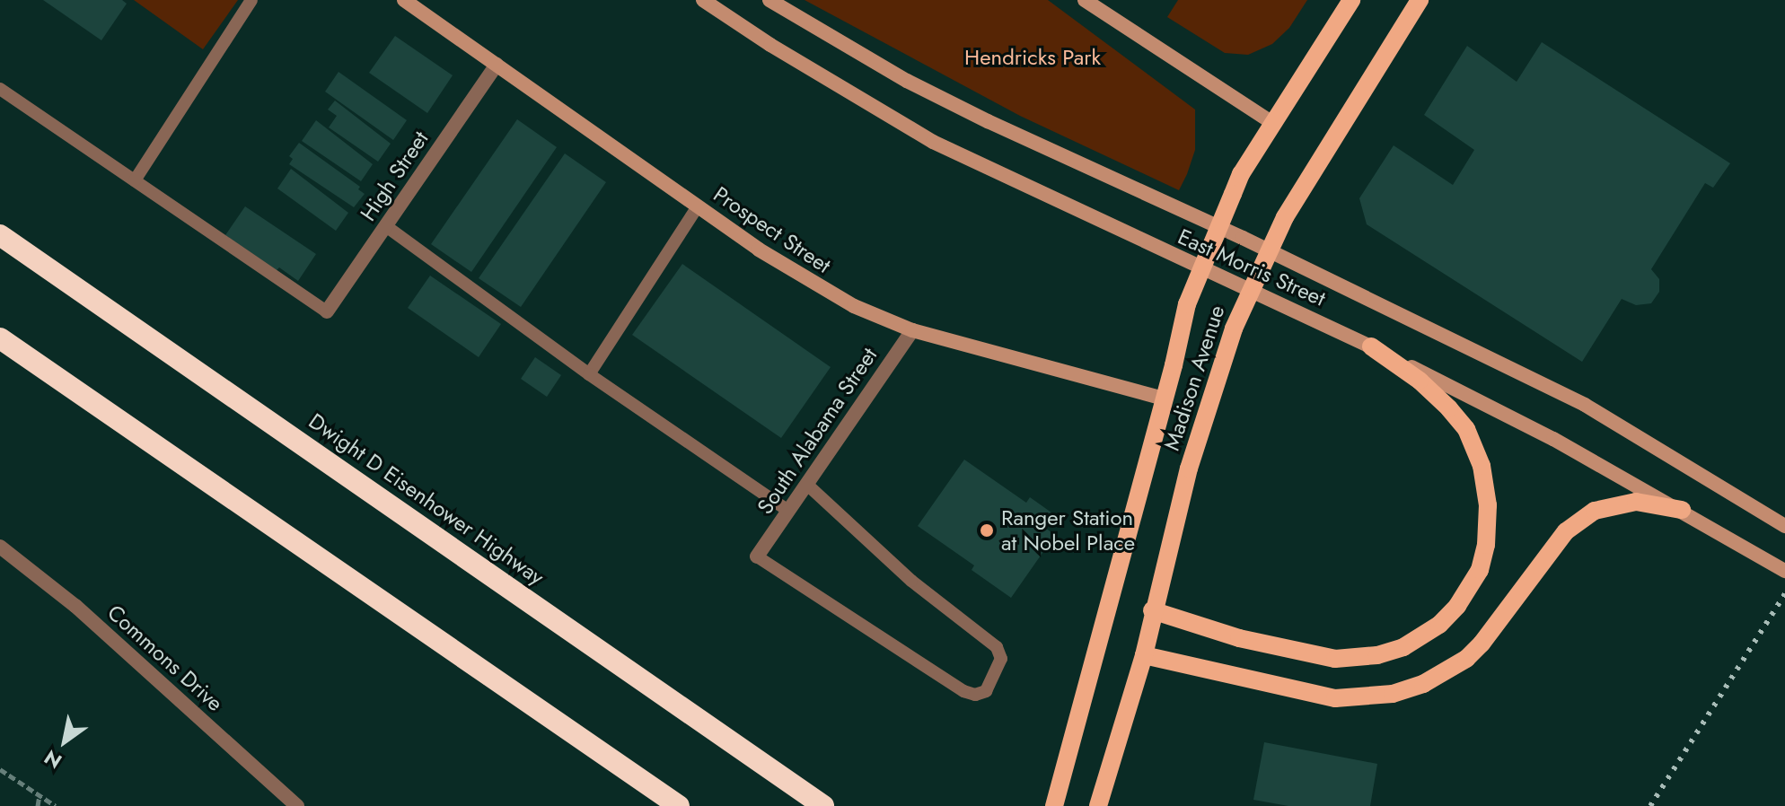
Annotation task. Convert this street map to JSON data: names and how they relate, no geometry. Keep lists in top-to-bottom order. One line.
{"streets":{"highway":["Dwight D Eisenhower Highway"],"main road":["Prospect Street","East Morris Street","Madison Avenue"],"street":["High Street","South Alabama Street","Commons Drive"]},"crossings":[["High Street","Prospect Street"],["Prospect Street","Madison Avenue"],["Prospect Street","South Alabama Street"]],"parks":["Hendricks Park"],"places":["Ranger Station at Nobel Place"],"north":"bottom left"}
